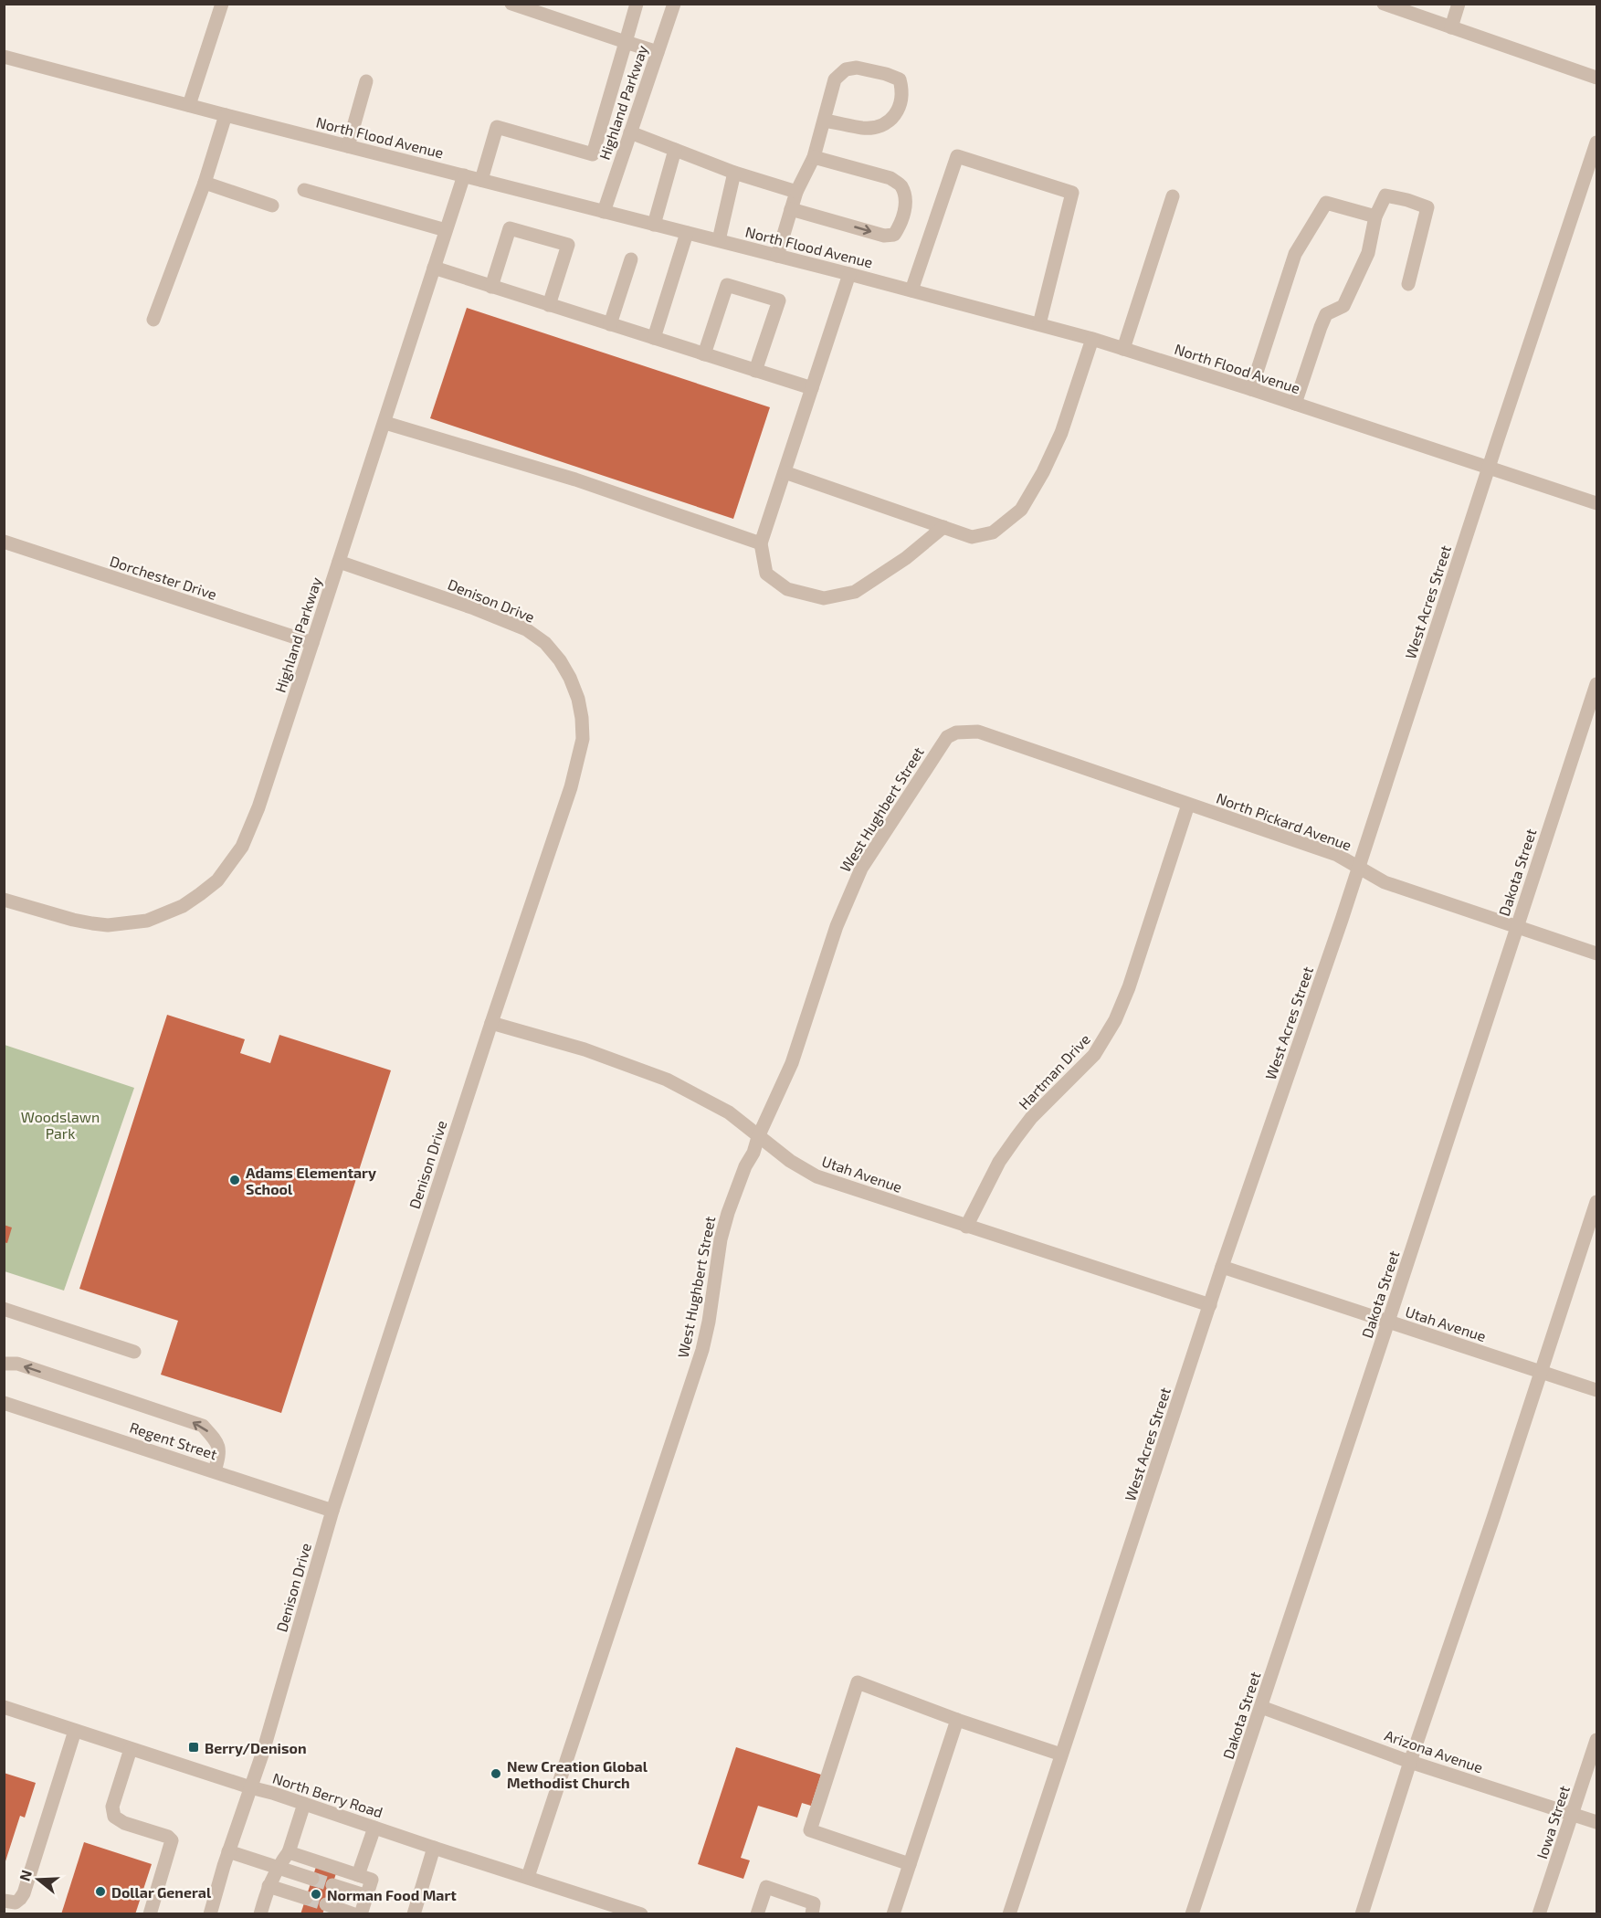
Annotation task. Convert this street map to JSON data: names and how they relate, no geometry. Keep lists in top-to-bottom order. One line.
{"streets":{"street":["Highland Parkway","North Flood Avenue","Dorchester Drive","Denison Drive","West Acres Street","West Hughbert Street","North Pickard Avenue","Dakota Street","Hartman Drive","Utah Avenue","Regent Street","Arizona Avenue","North Berry Road","Iowa Street"]},"crossings":[["Highland Parkway","North Flood Avenue"],["Highland Parkway","Dorchester Drive"],["Highland Parkway","Denison Drive"],["North Flood Avenue","West Acres Street"],["Denison Drive","Utah Avenue"],["Denison Drive","Regent Street"],["Denison Drive","North Berry Road"],["West Acres Street","North Pickard Avenue"],["West Acres Street","Utah Avenue"],["West Hughbert Street","North Pickard Avenue"],["West Hughbert Street","Utah Avenue"],["West Hughbert Street","North Berry Road"],["North Pickard Avenue","Dakota Street"],["North Pickard Avenue","Hartman Drive"],["Dakota Street","Utah Avenue"],["Dakota Street","Arizona Avenue"],["Hartman Drive","Utah Avenue"],["Arizona Avenue","Iowa Street"]],"parks":["Woodslawn Park"],"places":{"other":["Adams Elementary School","New Creation Global Methodist Church","Dollar General","Norman Food Mart"],"transit":["Berry/Denison"]},"north":"left"}
